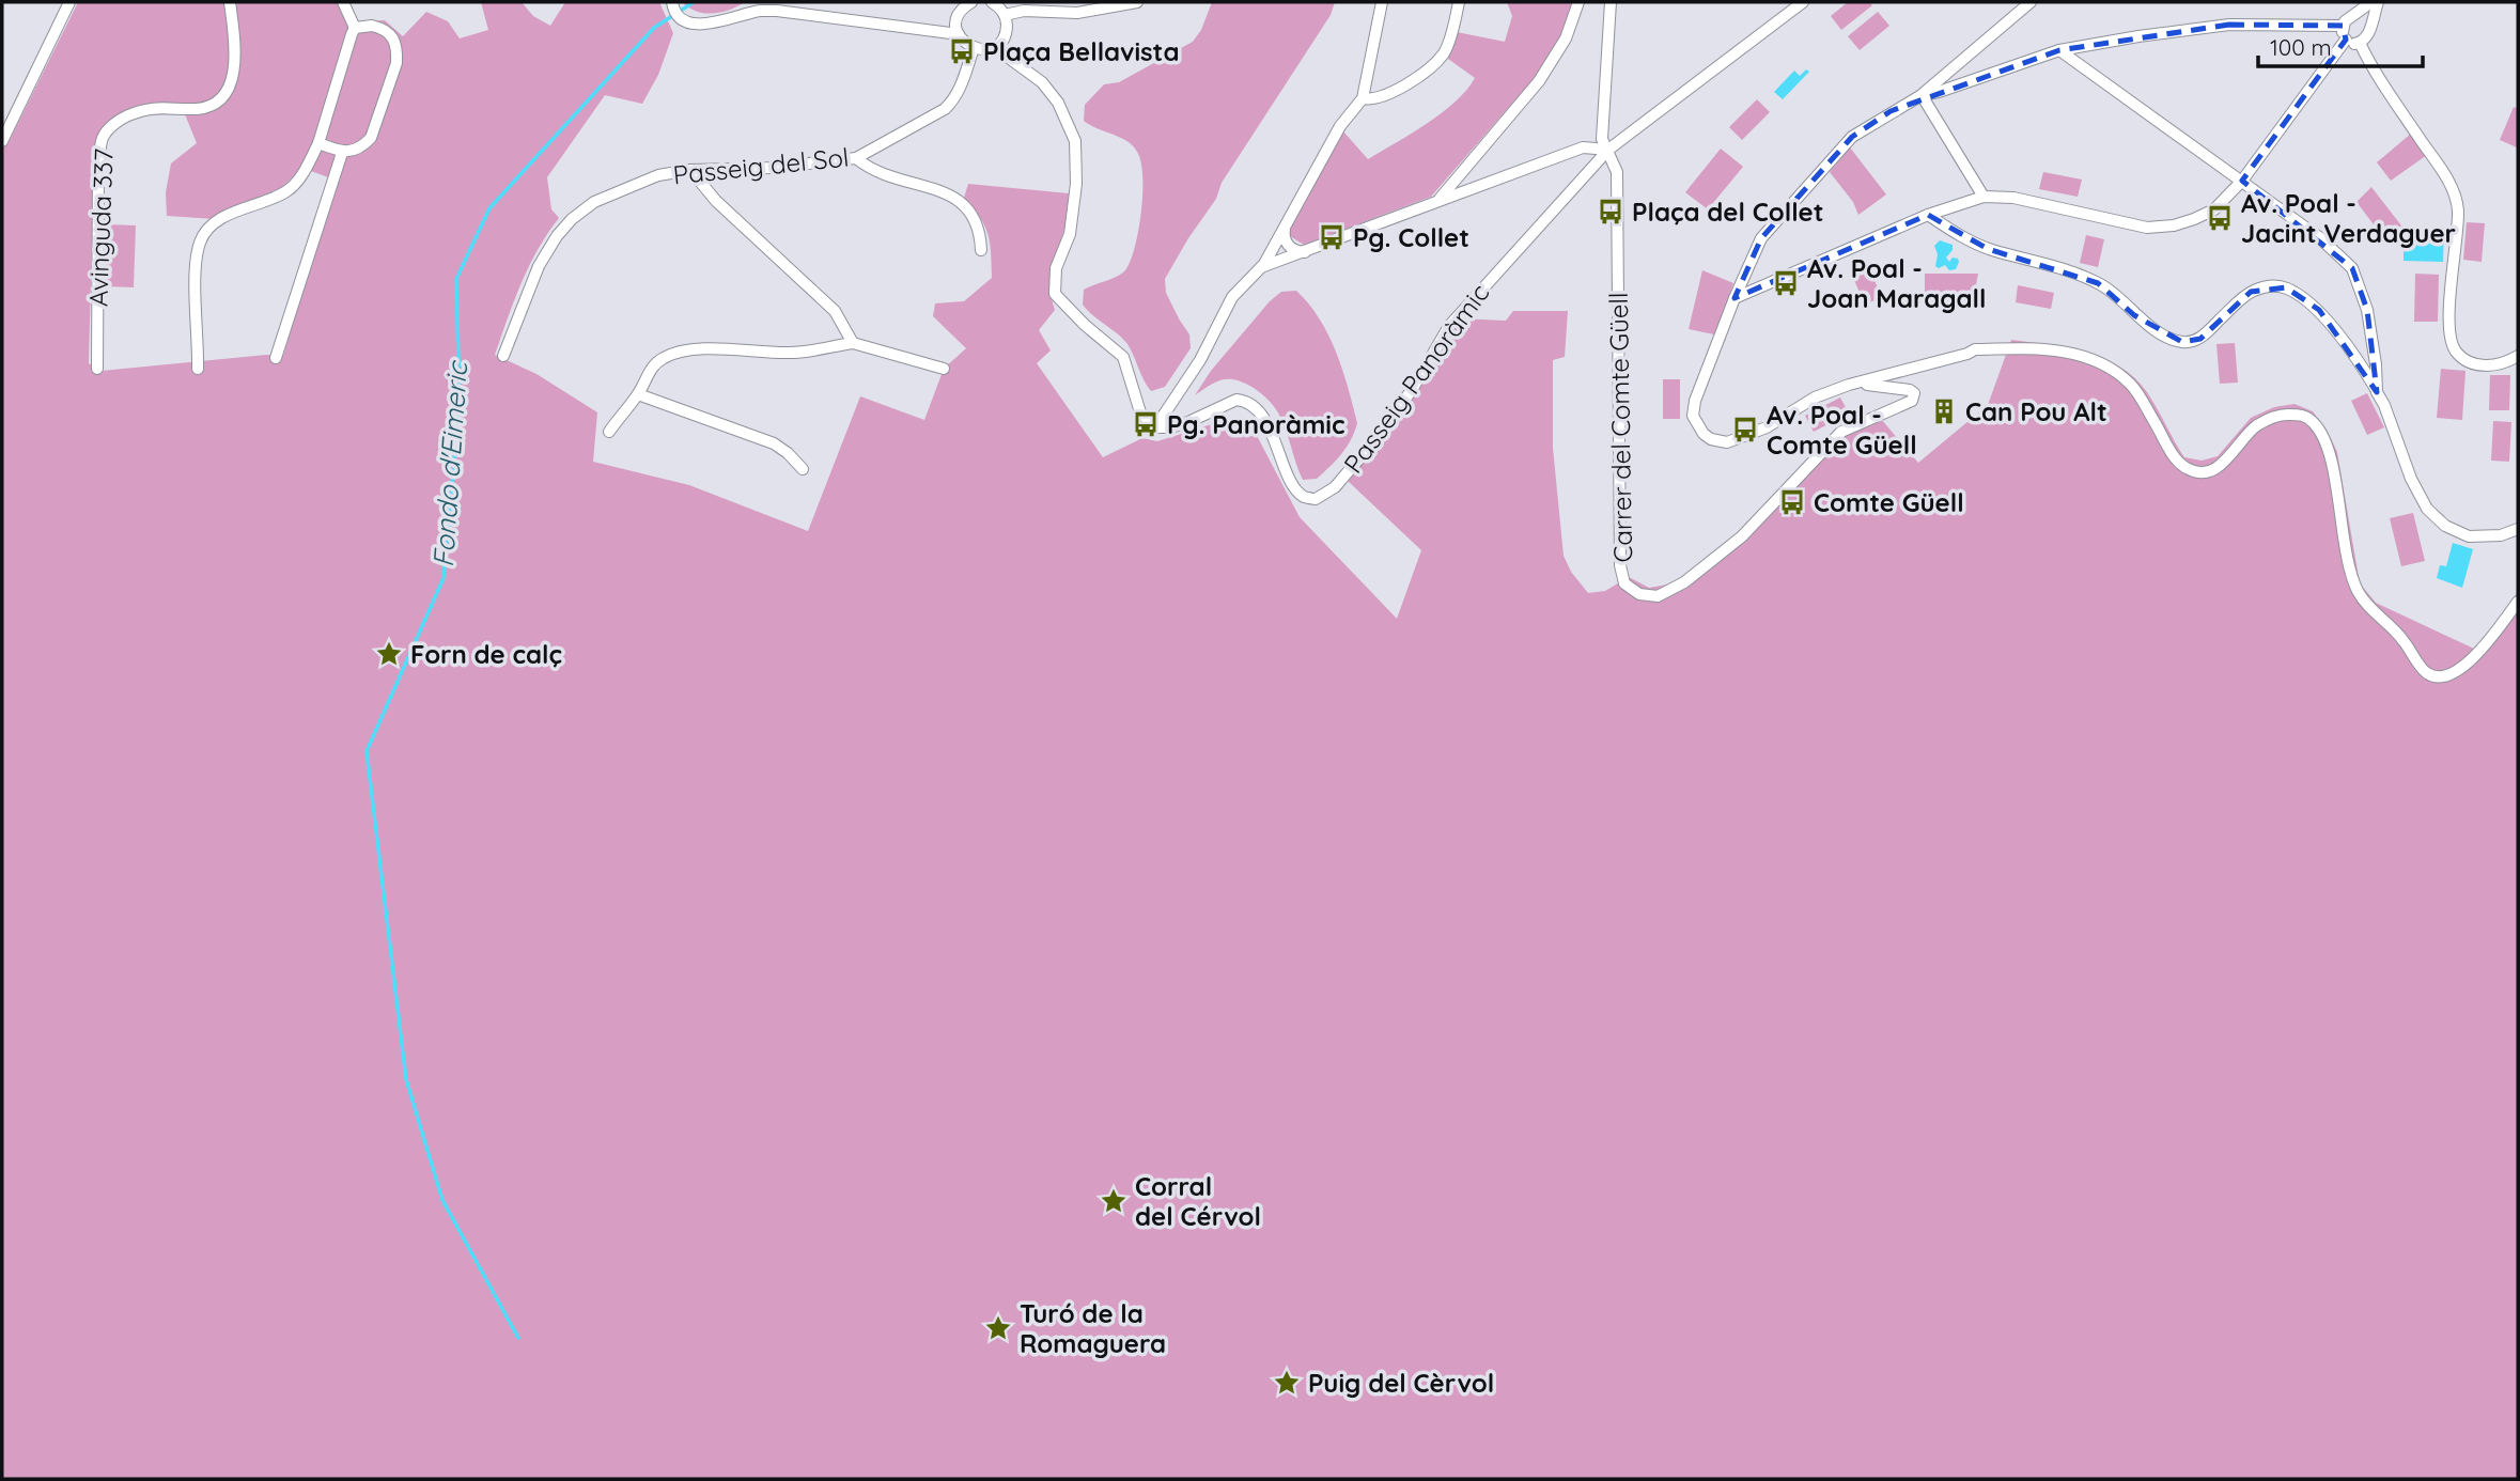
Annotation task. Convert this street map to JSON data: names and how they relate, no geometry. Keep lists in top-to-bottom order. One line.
{"streets":{"street":["Passeig del Sol","Avinguda 337","Passeig Panoràmic","Carrer del Comte Güell"]},"crossings":[["Passeig Panoràmic","Carrer del Comte Güell"]],"water":["Fondo d'Eimeric"],"places":{"bus stop":["Plaça Bellavista","Plaça del Collet","Av. Poal - Jacint Verdaguer","Pg. Collet","Av. Poal - Joan Maragall","Pg. Panoràmic","Av. Poal - Comte Güell","Comte Güell"],"building":["Can Pou Alt"],"place":["Forn de calç","Corral del Cérvol","Turó de la Romaguera","Puig del Cèrvol"]},"scale_bar":"100 m"}
